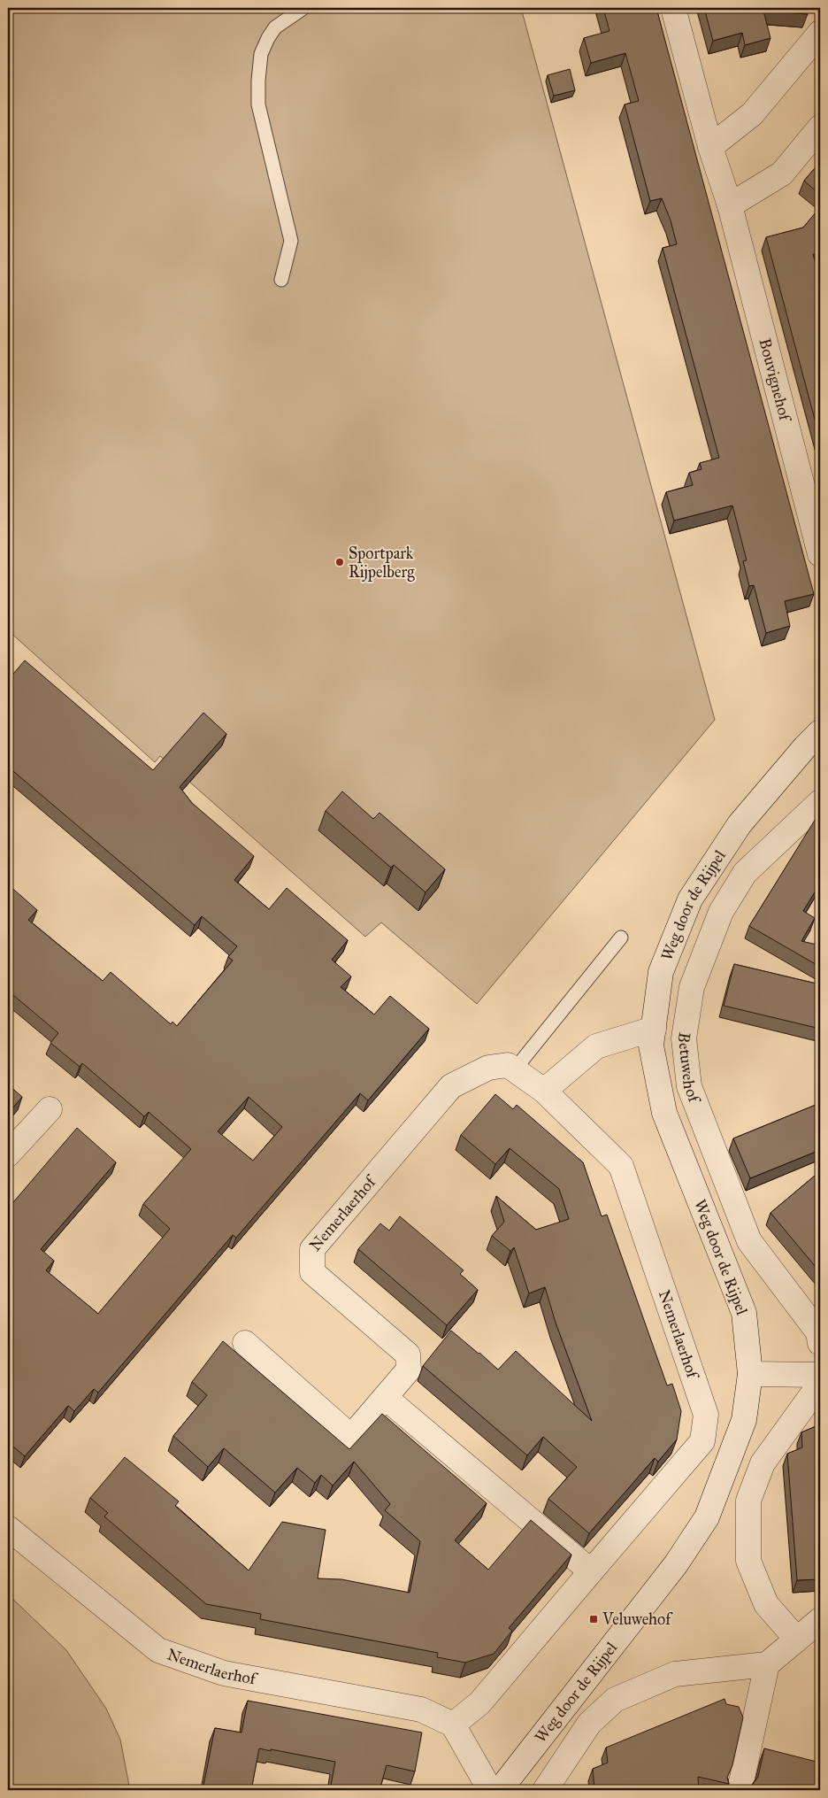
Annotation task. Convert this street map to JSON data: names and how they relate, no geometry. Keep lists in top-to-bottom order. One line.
{"streets":{"street":["Bouvignehof","Weg door de Rijpel","Betuwehof","Nemerlaerhof"]},"places":{"other":["Sportpark Rijpelberg"],"transit":["Veluwehof"]}}
